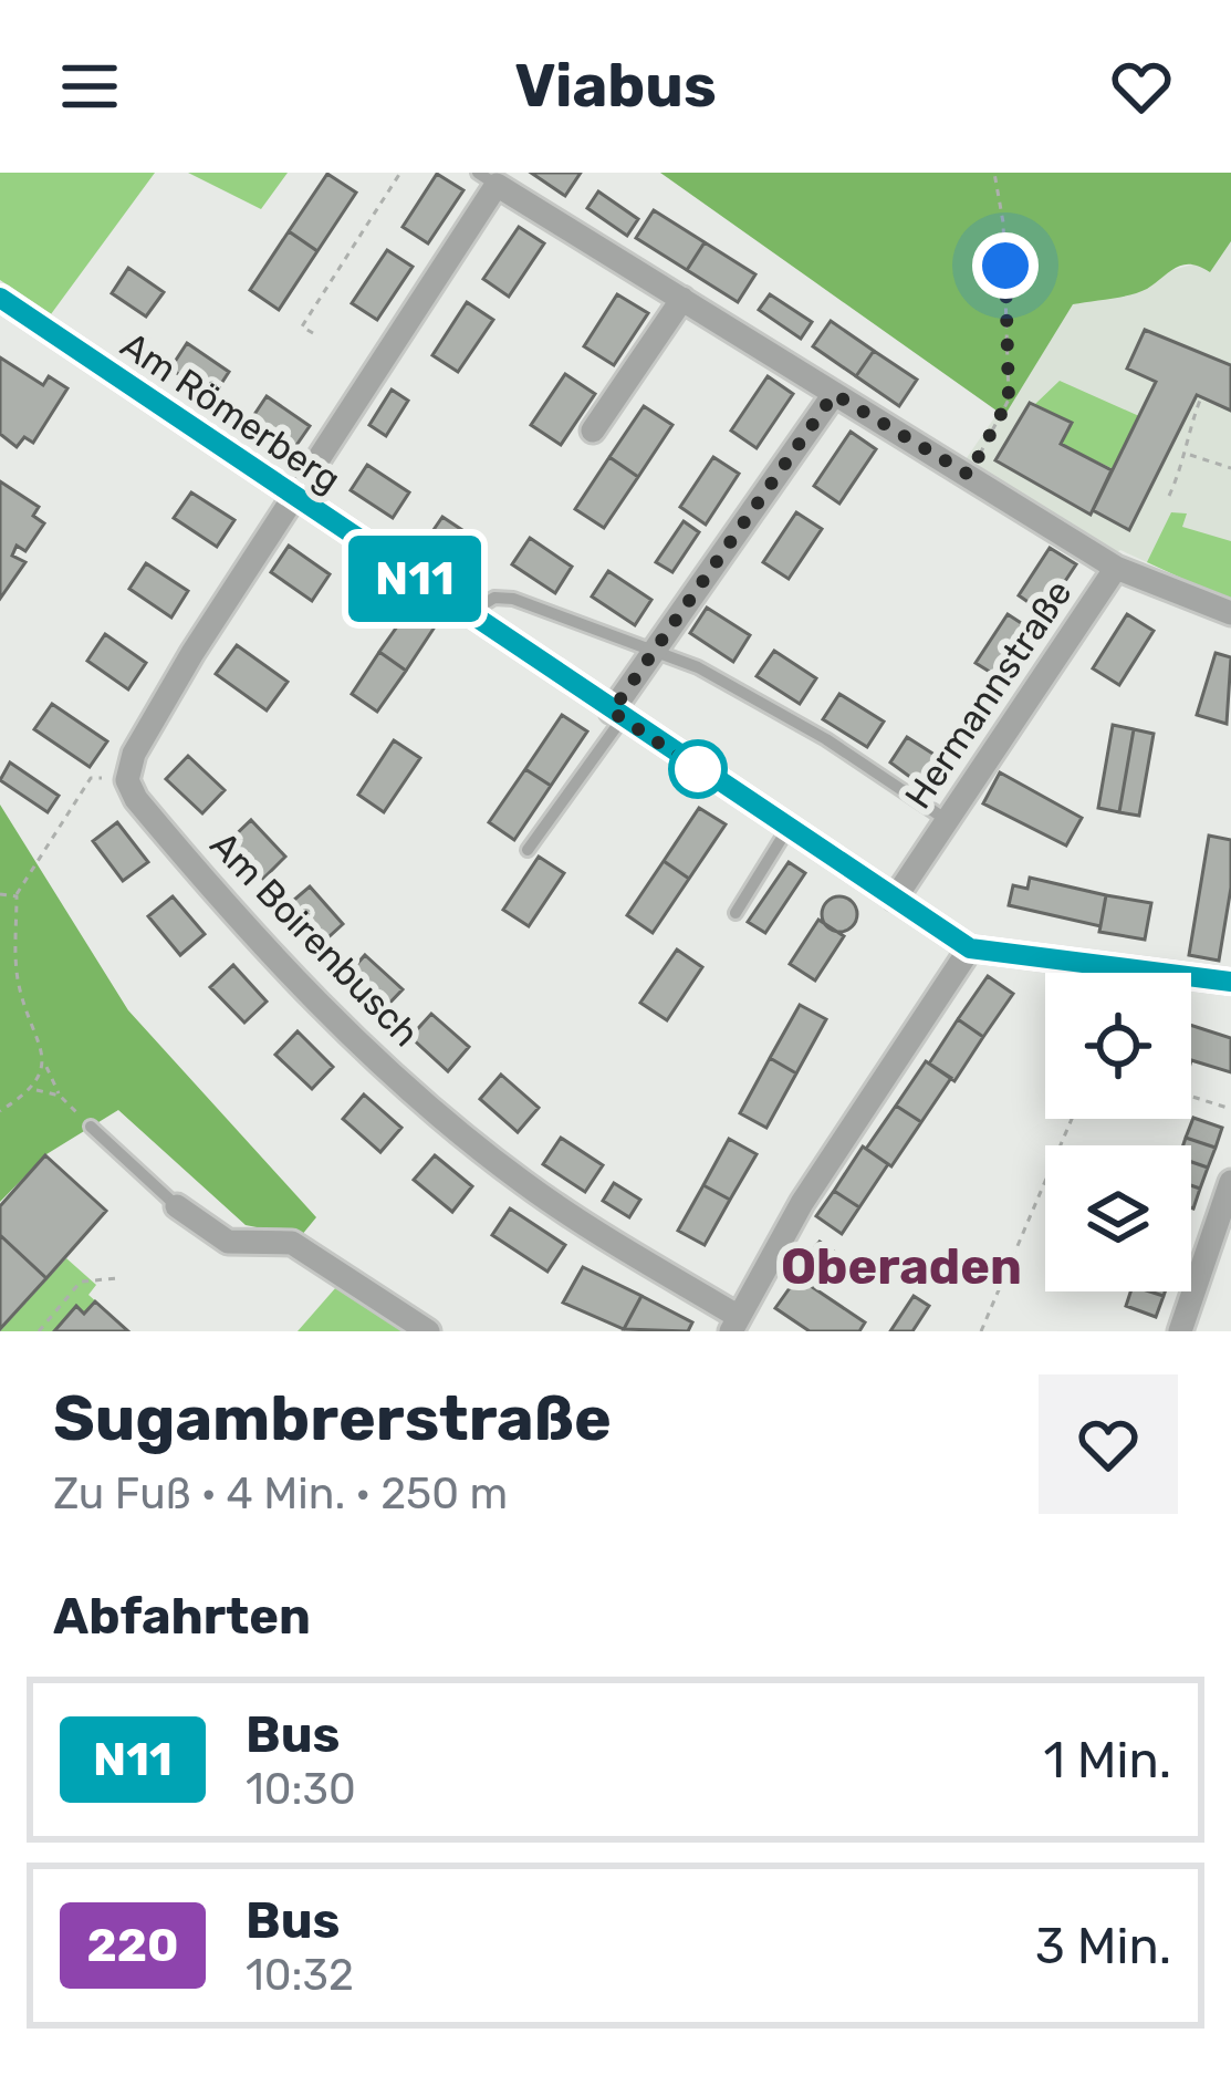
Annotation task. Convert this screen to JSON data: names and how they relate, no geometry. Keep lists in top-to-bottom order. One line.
{"streets":{"street":["Am Römerberg","Hermannstraße","Am Boirenbusch"]},"crossings":[["Am Römerberg","Hermannstraße"]],"districts":["Oberaden"],"lines":["bus line N11"],"page":{"header":"Viabus","on_map":"N11","heading":[["Sugambrerstraße","Zu Fuß · 4 Min. · 250 m"],"Abfahrten"],"list":[{"mark":"N11","name":"Bus","note":"10:30","value":"1 Min."},{"mark":"220","name":"Bus","note":"10:32","value":"3 Min."}]}}
